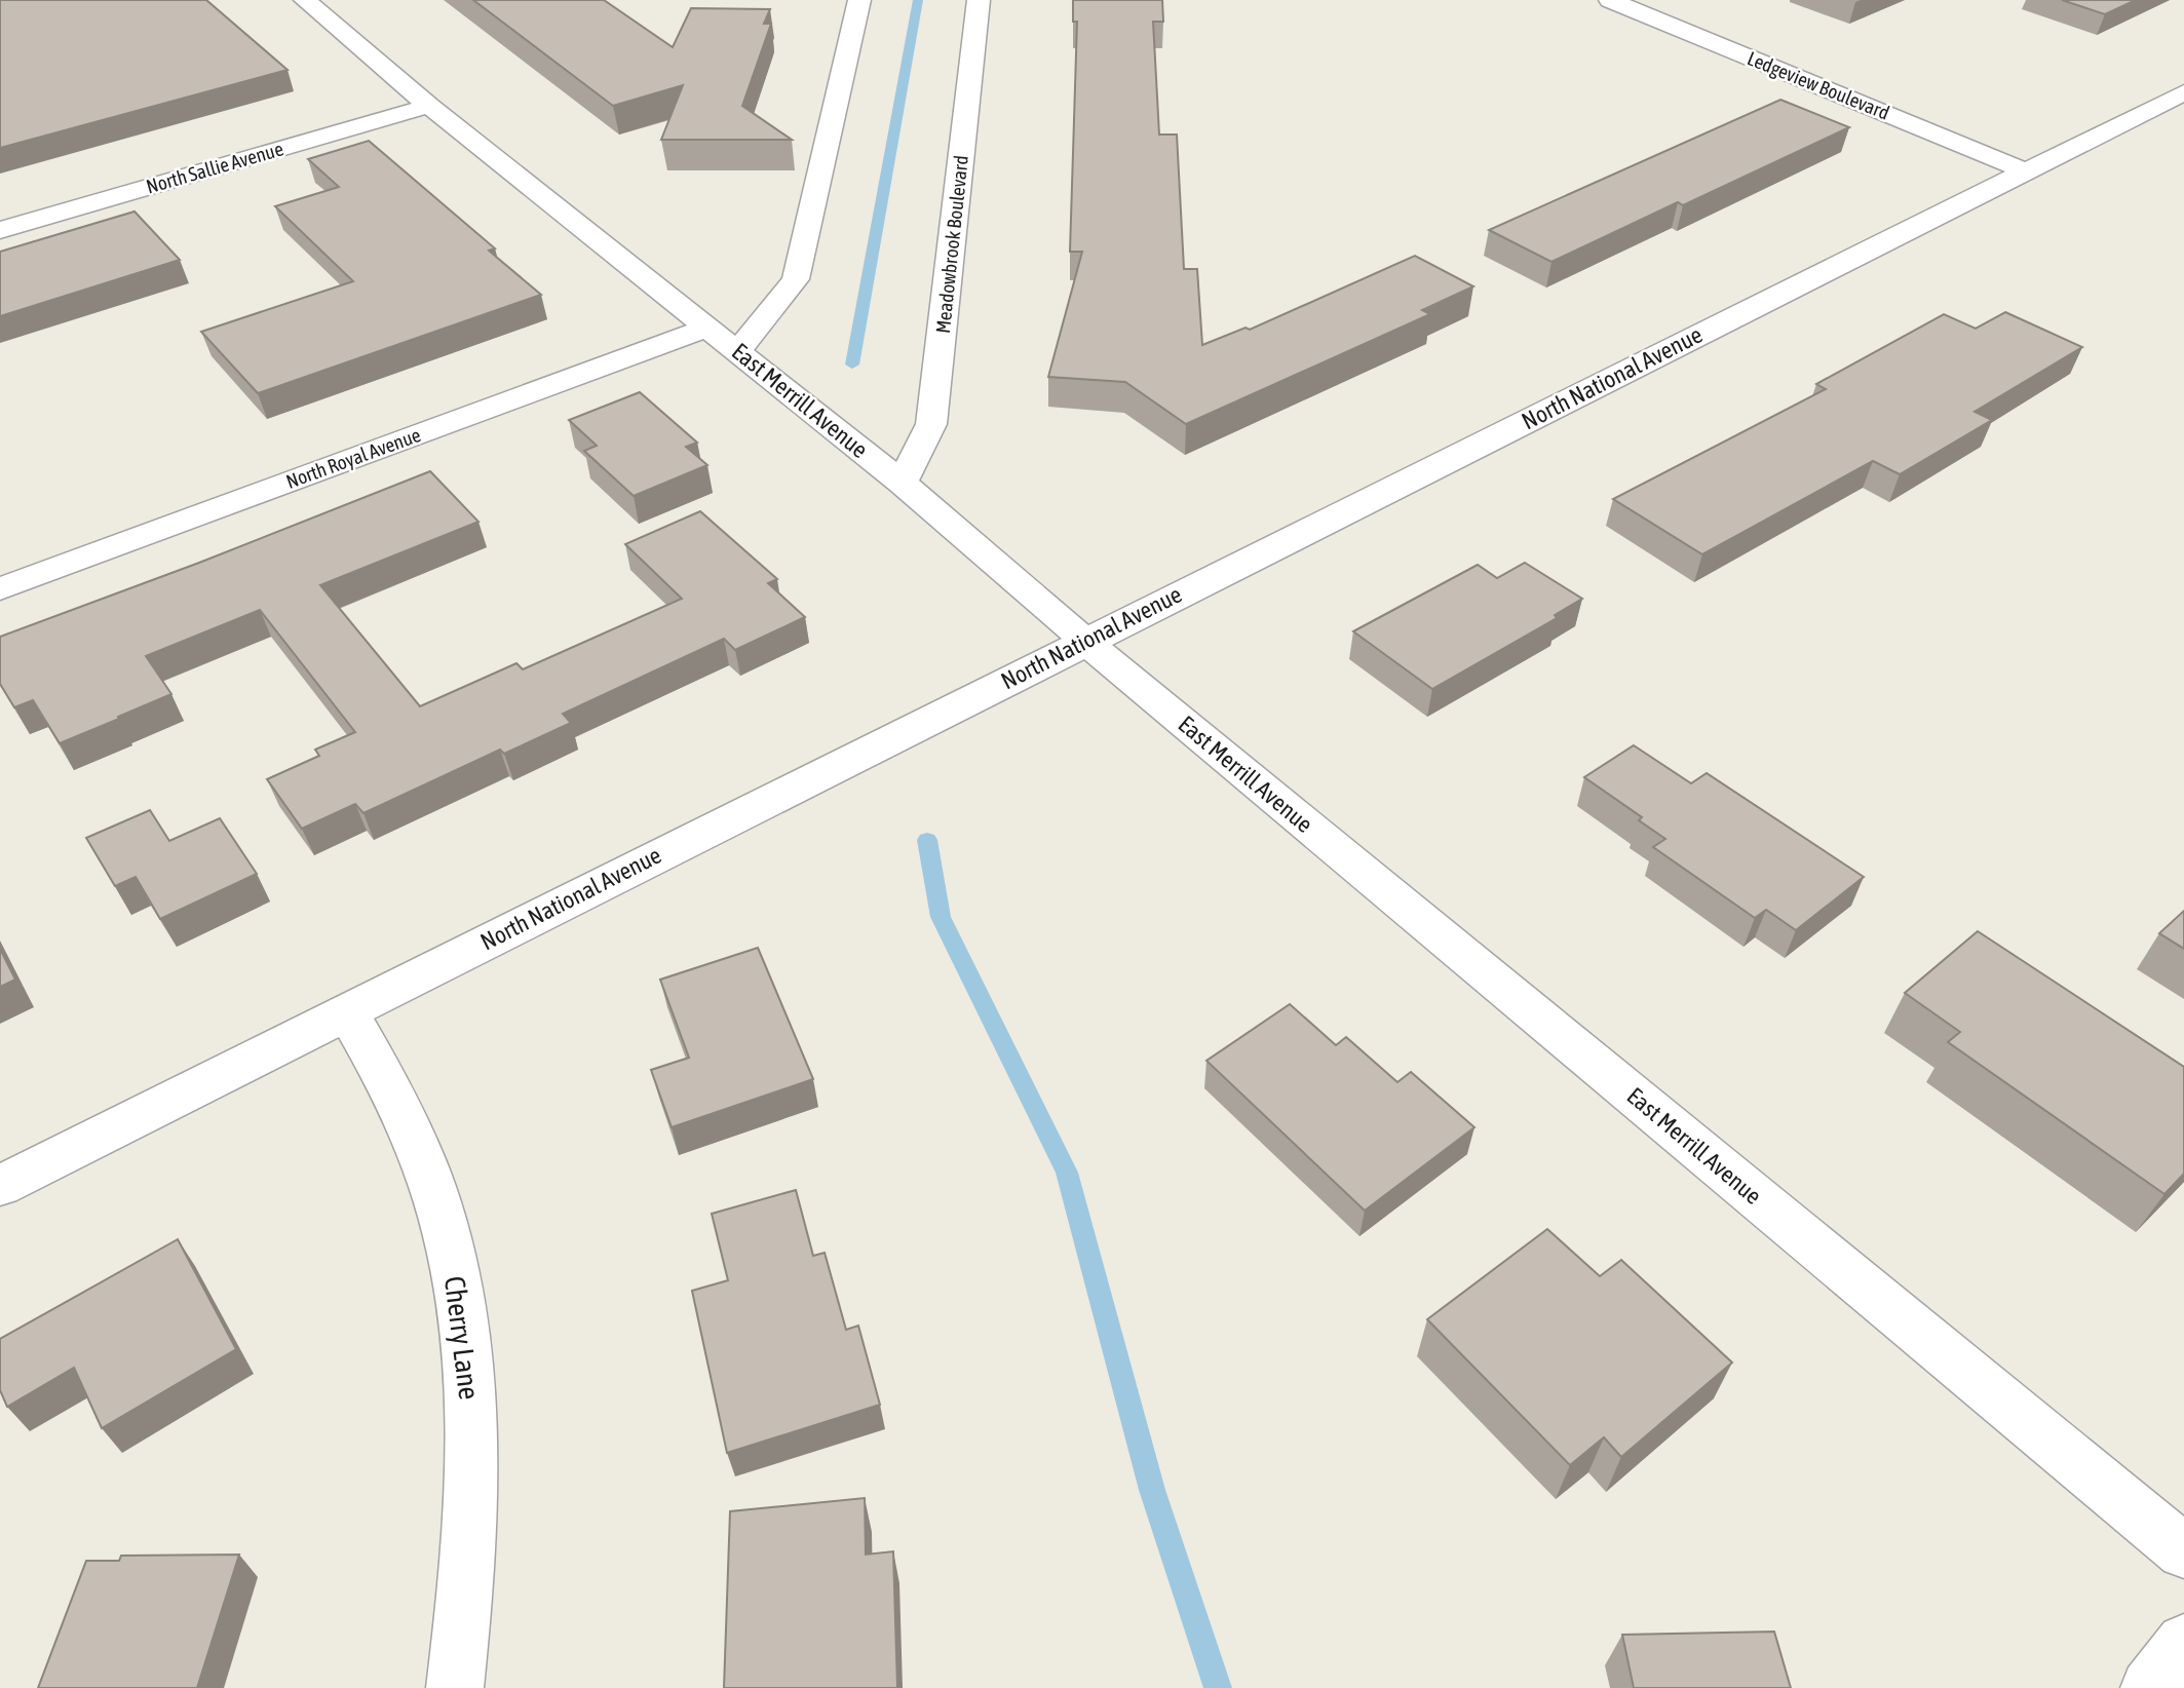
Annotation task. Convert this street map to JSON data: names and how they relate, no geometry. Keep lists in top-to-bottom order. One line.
{"streets":{"street":["Ledgeview Boulevard","North Sallie Avenue","Meadowbrook Boulevard","North National Avenue","East Merrill Avenue","North Royal Avenue","Cherry Lane"]},"crossings":[["Ledgeview Boulevard","North National Avenue"],["North Sallie Avenue","East Merrill Avenue"],["Meadowbrook Boulevard","East Merrill Avenue"],["North National Avenue","East Merrill Avenue"],["North National Avenue","Cherry Lane"],["East Merrill Avenue","North Royal Avenue"]]}
